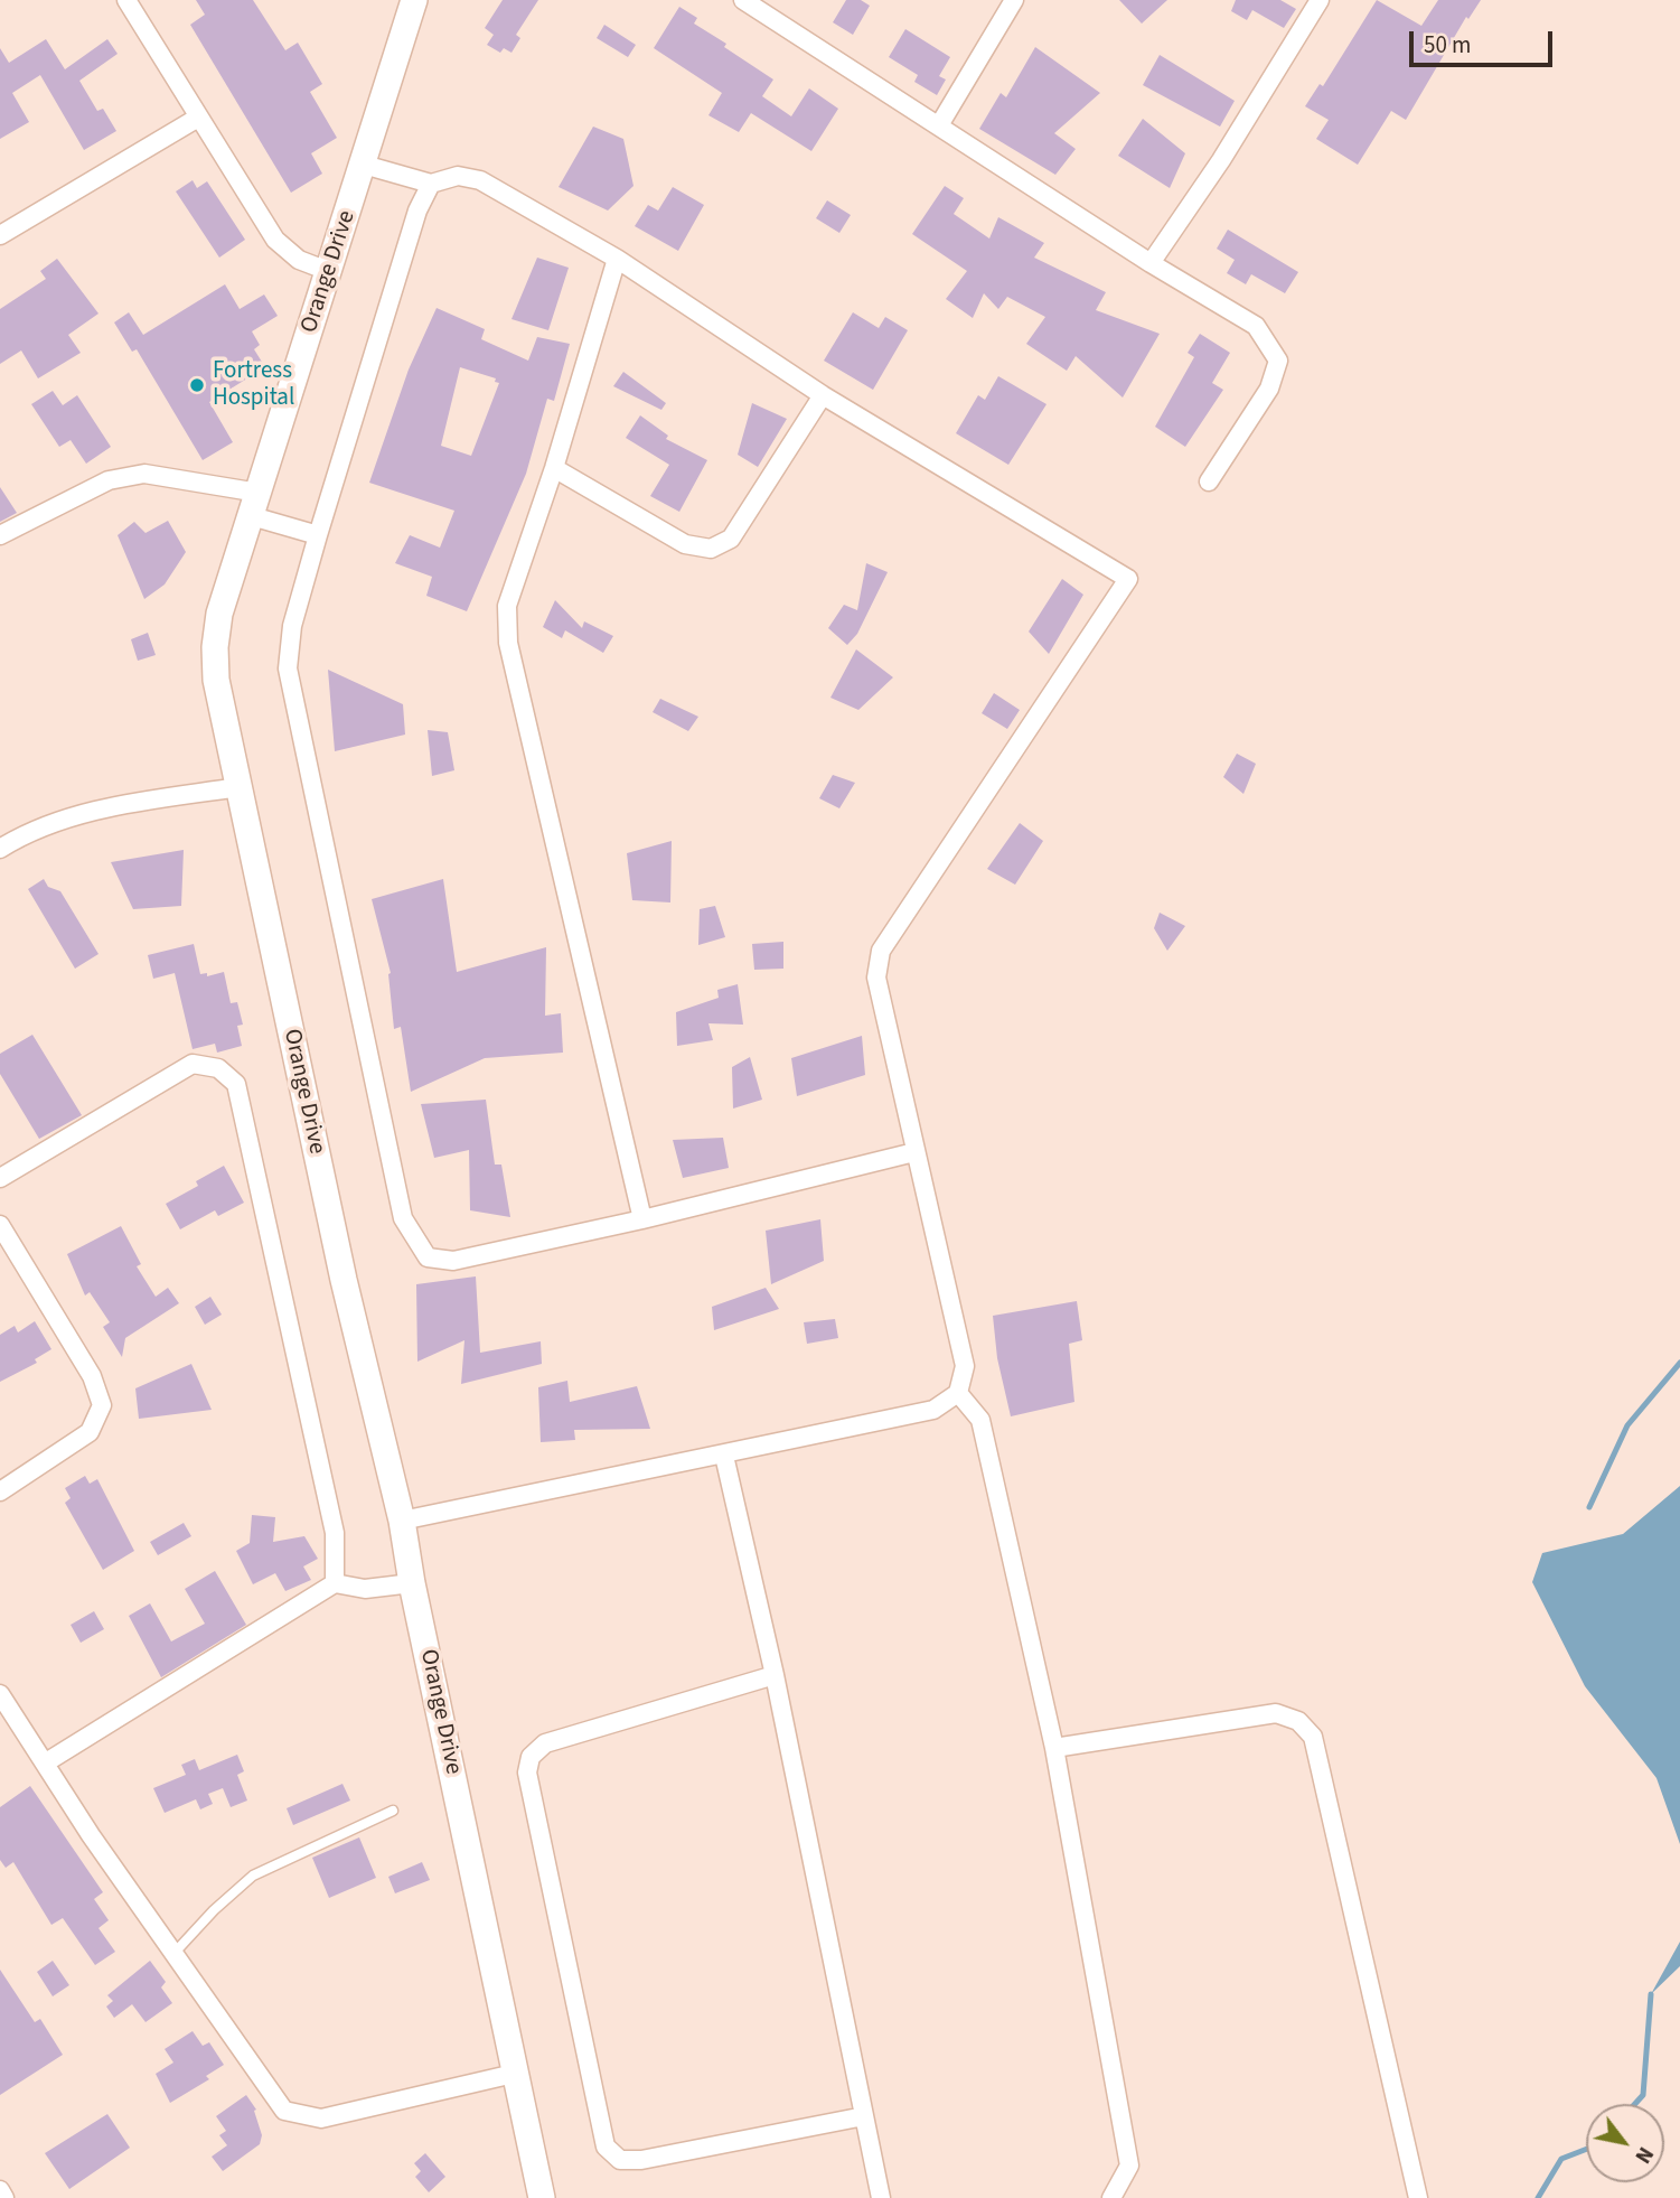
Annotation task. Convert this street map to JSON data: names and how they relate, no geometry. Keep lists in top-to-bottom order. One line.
{"streets":{"street":["Orange Drive"]},"places":["Fortress Hospital"],"scale_bar":"50 m","north":"bottom right"}
